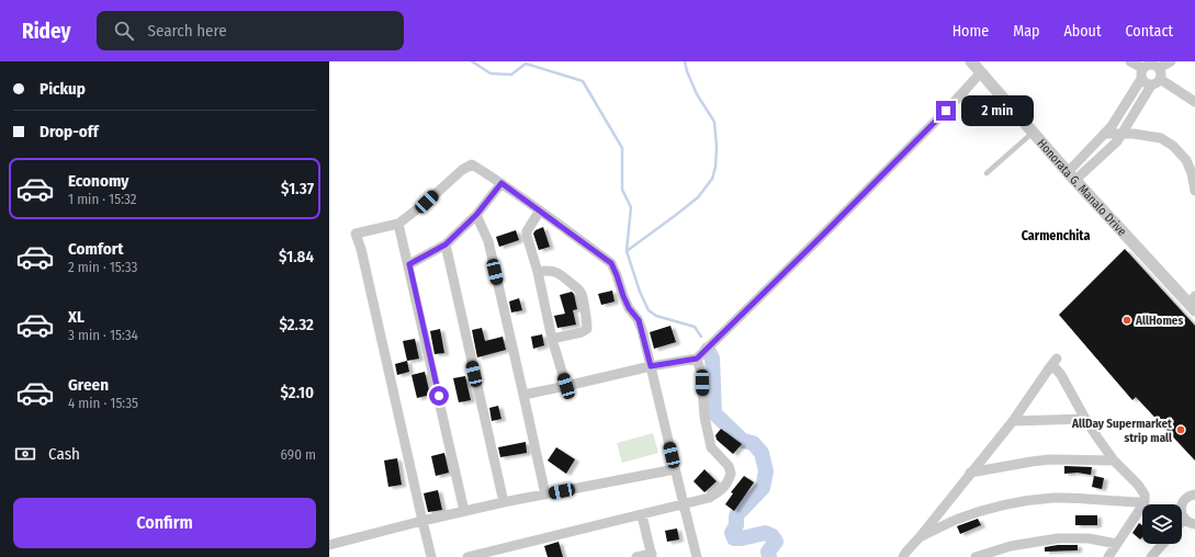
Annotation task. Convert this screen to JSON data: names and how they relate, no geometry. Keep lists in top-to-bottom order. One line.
{"streets":{"street":["Honorata G. Manalo Drive"]},"districts":["Carmenchita"],"places":["AllHomes","AllDay Supermarket strip mall"],"page":{"header":"Ridey","search":"Search here","nav":["Home","Map","About","Contact"],"banner":["Pickup","Drop-off"],"bubble":"2 min","list":[{"name":"Economy","note":"1 min · 15:32","value":"$1.37"},{"name":"Comfort","note":"2 min · 15:33","value":"$1.84"},{"name":"XL","note":"3 min · 15:34","value":"$2.32"},{"name":"Green","note":"4 min · 15:35","value":"$2.10"}],"pay":["Cash","690 m"],"buttons":"Confirm"}}
